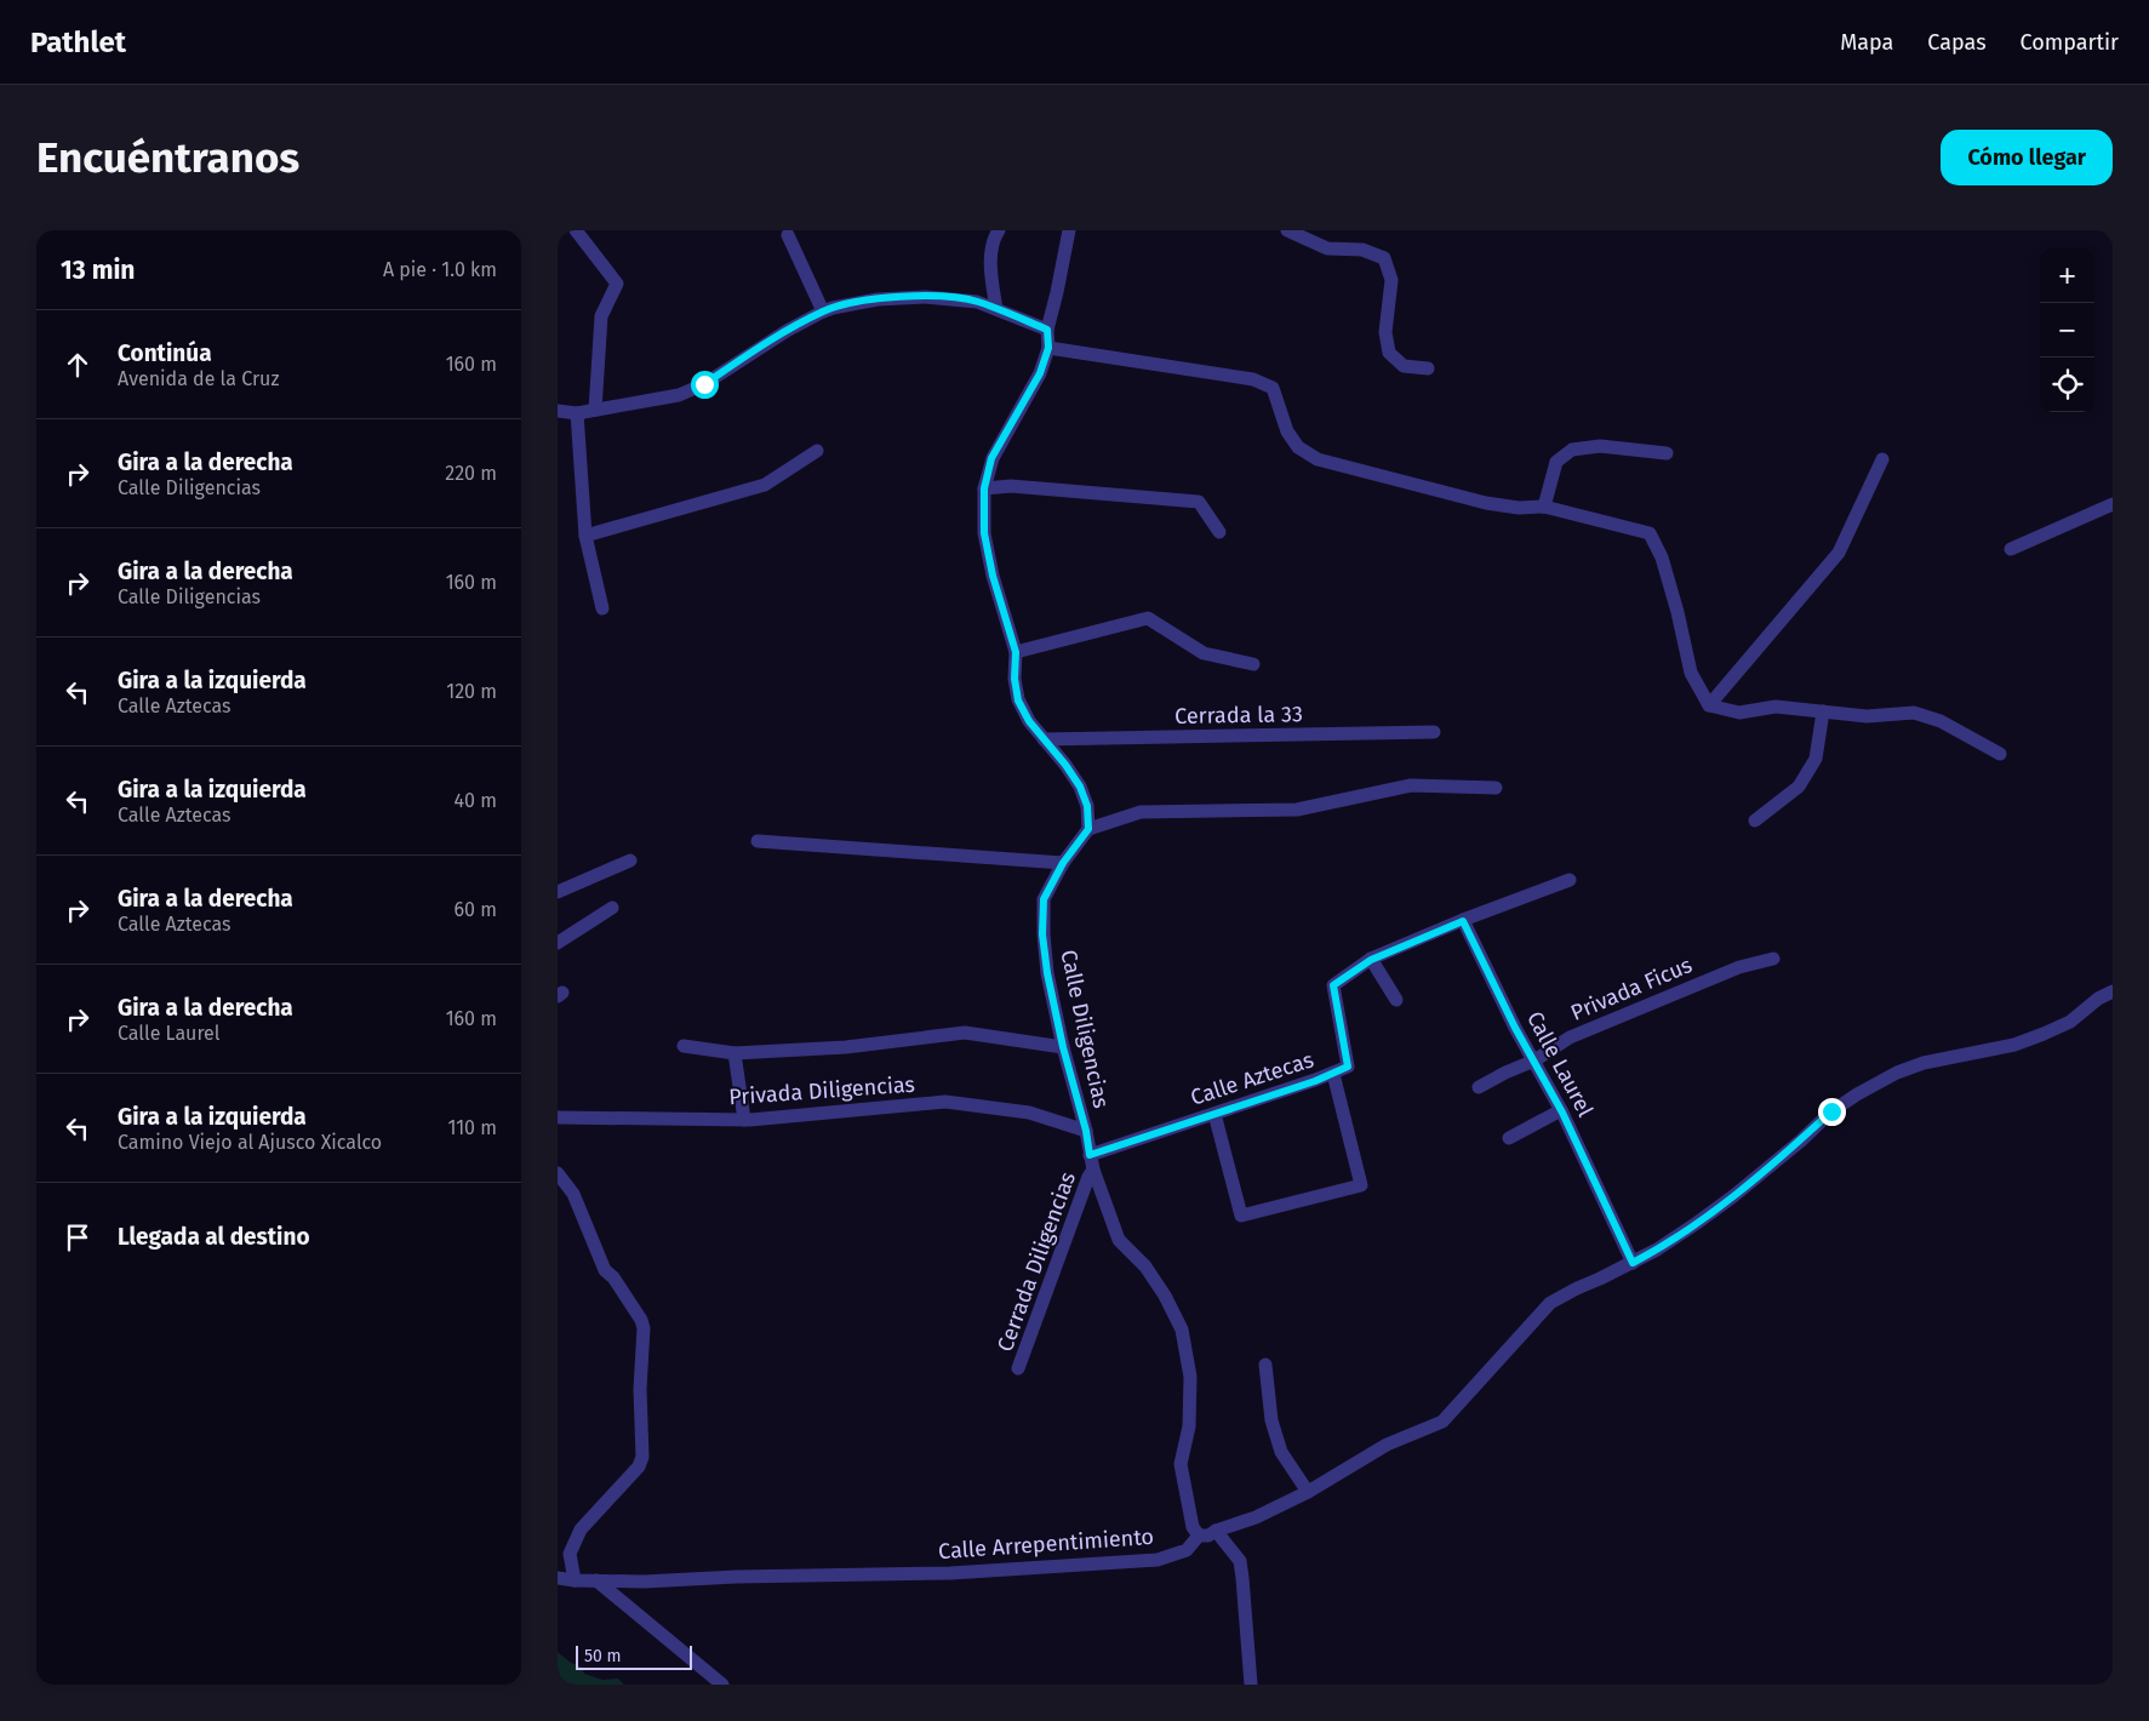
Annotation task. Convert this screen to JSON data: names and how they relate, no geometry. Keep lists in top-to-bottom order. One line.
{"streets":{"street":["Cerrada la 33","Privada Ficus","Calle Diligencias","Calle Laurel","Calle Aztecas","Privada Diligencias","Cerrada Diligencias","Calle Arrepentimiento"]},"crossings":[["Privada Ficus","Calle Laurel"],["Calle Diligencias","Calle Aztecas"],["Calle Diligencias","Privada Diligencias"],["Calle Diligencias","Cerrada Diligencias"],["Calle Diligencias","Calle Arrepentimiento"],["Calle Laurel","Calle Aztecas"],["Calle Laurel","Calle Arrepentimiento"]],"scale_bar":"50 m","page":{"header":"Pathlet","nav":["Mapa","Capas","Compartir"],"buttons":"Cómo llegar","title":"Encuéntranos","heading":["13 min","A pie · 1.0 km"],"map_buttons":["+","−"],"list":[["Continúa","Avenida de la Cruz","160 m"],["Gira a la derecha","Calle Diligencias","220 m"],["Gira a la derecha","Calle Diligencias","160 m"],["Gira a la izquierda","Calle Aztecas","120 m"],["Gira a la izquierda","Calle Aztecas","40 m"],["Gira a la derecha","Calle Aztecas","60 m"],["Gira a la derecha","Calle Laurel","160 m"],["Gira a la izquierda","Camino Viejo al Ajusco Xicalco","110 m"],"Llegada al destino"],"scale":"50 m"}}
